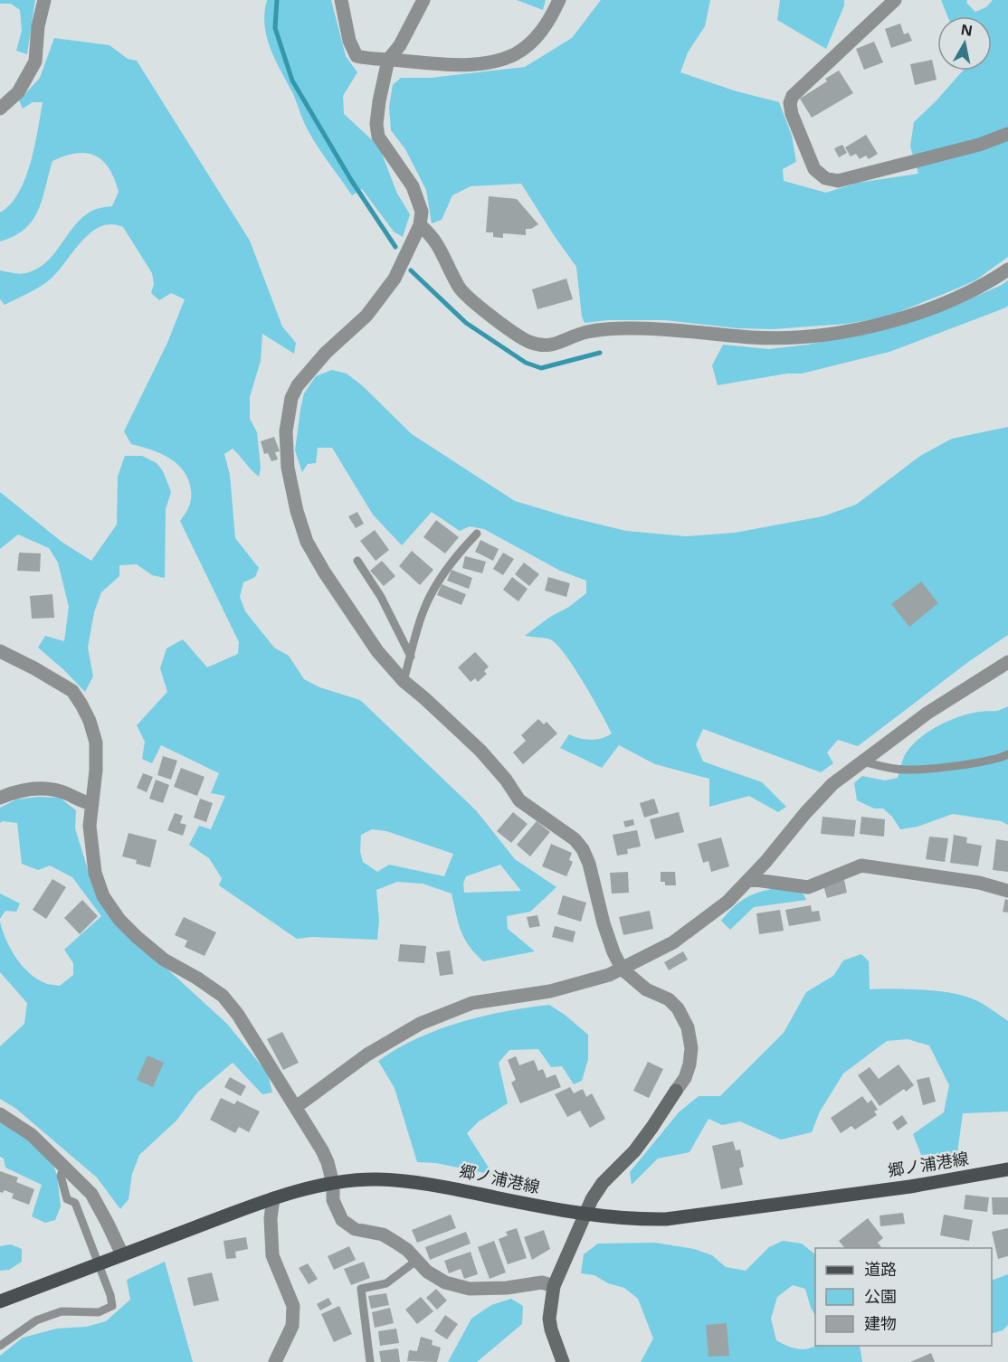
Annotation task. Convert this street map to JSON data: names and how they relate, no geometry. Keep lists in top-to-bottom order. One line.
{"streets":{"main road":["郷ノ浦港線"]},"legend":["道路","公園","建物"],"north":"top"}
